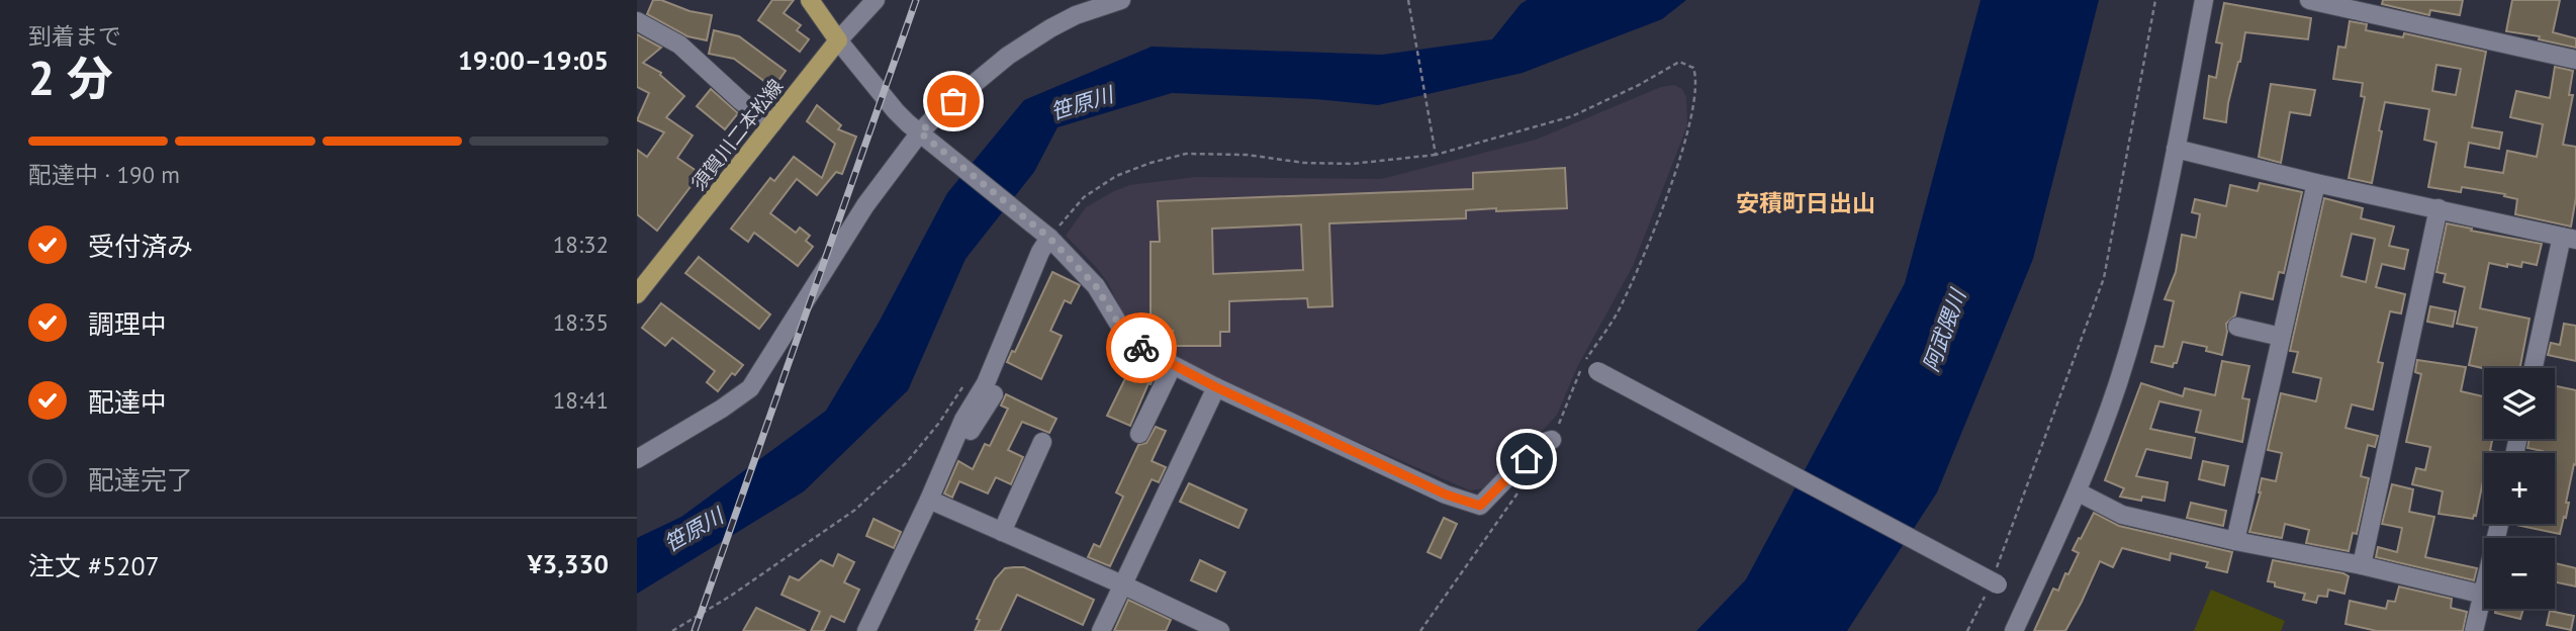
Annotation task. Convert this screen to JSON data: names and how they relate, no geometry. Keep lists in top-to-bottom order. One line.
{"streets":{"main road":["須賀川二本松線"]},"districts":["安積町日出山"],"water":["笹原川","阿武隈川"],"page":{"heading":["2 分","到着まで","19:00–19:05"],"panel":["注文 #5207","¥3,330"],"bar":"配達中 · 190 m","list":[["受付済み","18:32"],["調理中","18:35"],["配達中","18:41"],"配達完了"],"map_buttons":["+","−"]}}
